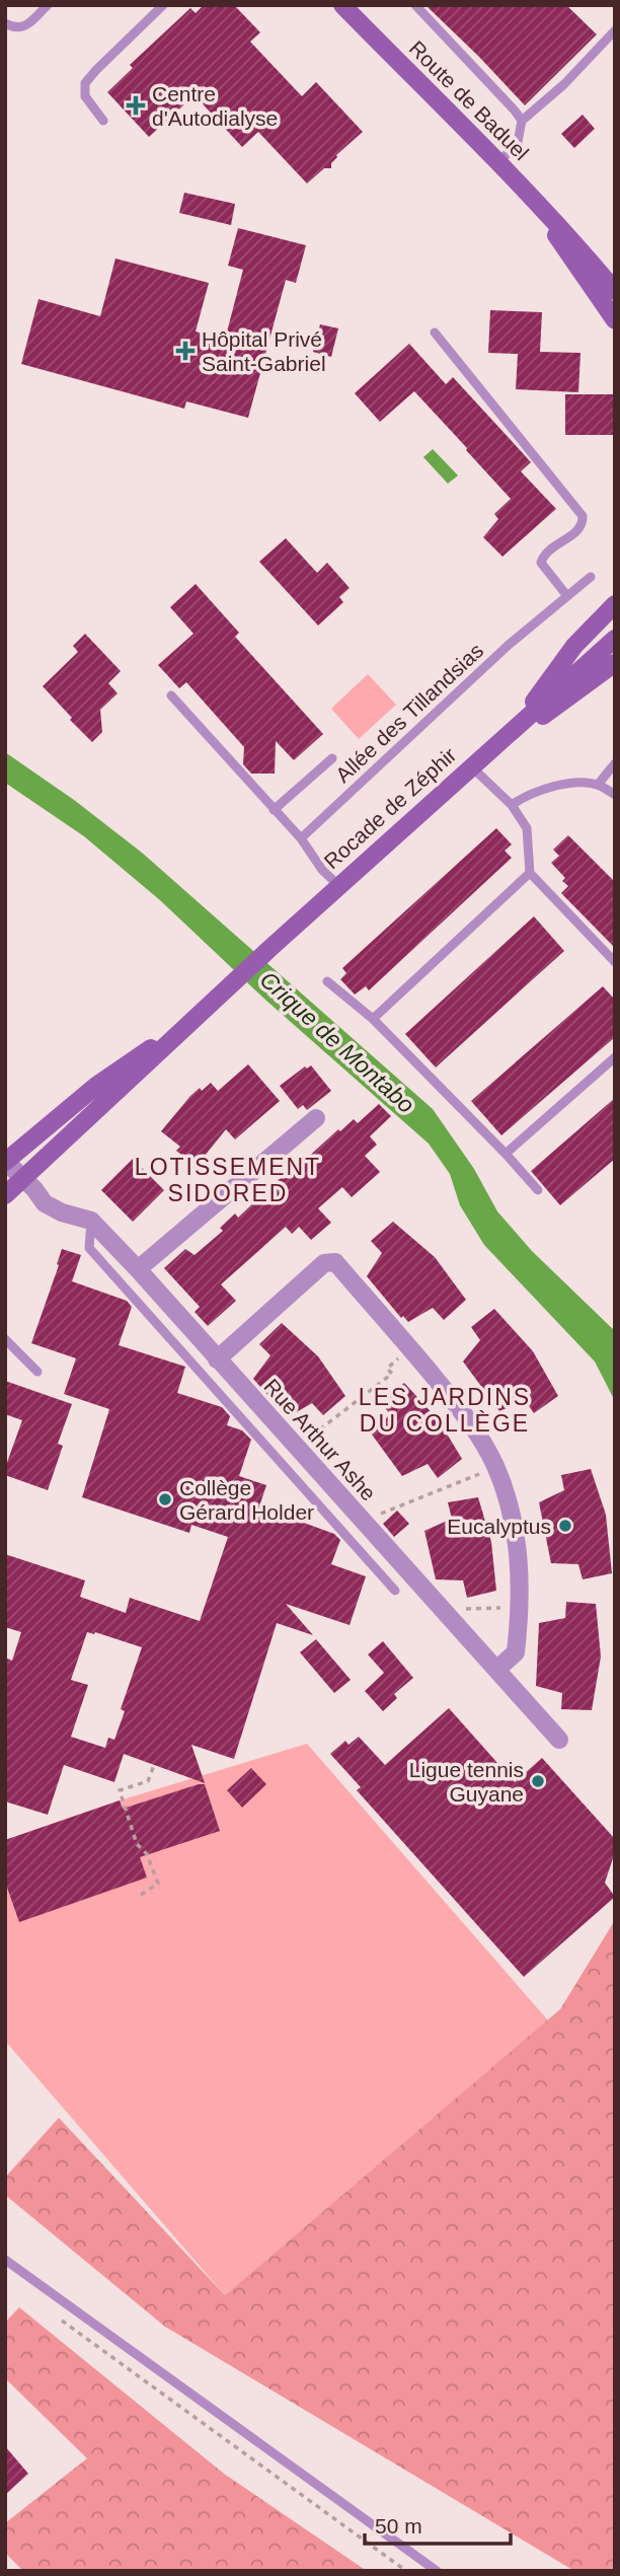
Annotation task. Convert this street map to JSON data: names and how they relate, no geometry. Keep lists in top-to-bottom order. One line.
{"streets":{"main road":["Route de Baduel","Rocade de Zéphir"],"street":["Rue Arthur Ashe"],"lane":["Allée des Tillandsias"]},"crossings":[["Rocade de Zéphir","Rue Arthur Ashe"]],"districts":["LOTISSEMENT SIDORED","LES JARDINS DU COLLÈGE"],"water":["Crique de Montabo"],"places":{"health":["Centre d'Autodialyse","Hôpital Privé Saint-Gabriel"],"other":["Collège Gérard Holder","Eucalyptus","Ligue tennis Guyane"]},"scale_bar":"50 m"}
